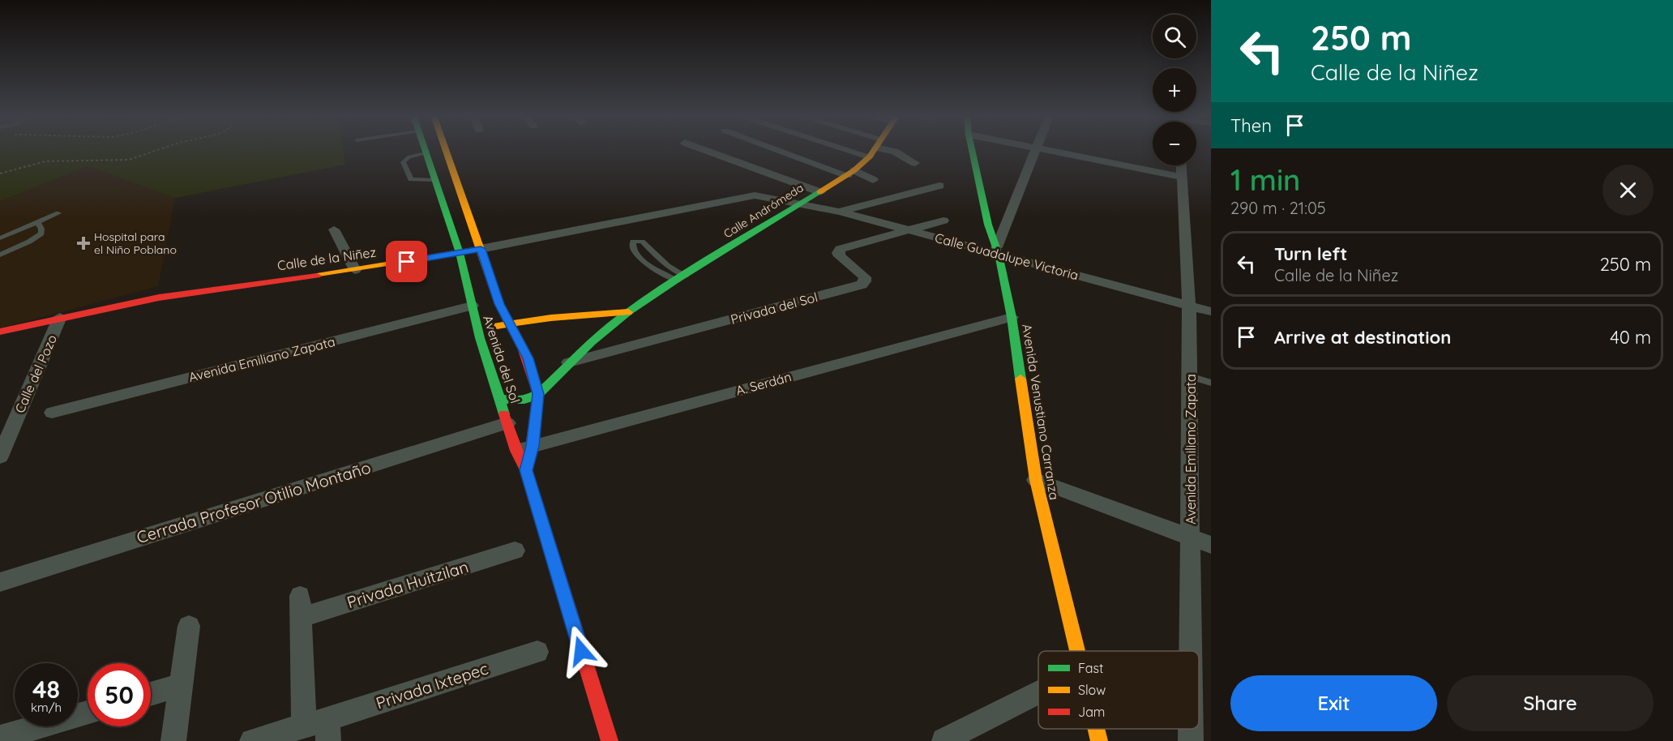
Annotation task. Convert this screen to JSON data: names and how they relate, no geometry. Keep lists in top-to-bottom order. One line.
{"streets":{"main road":["Calle Andrómeda","Calle de la Niñez","Avenida del Sol","Avenida Venustiano Carranza"],"street":["Calle Guadalupe Victoria","Privada del Sol","Avenida Emiliano Zapata","Calle del Pozo","A. Serdán","Cerrada Profesor Otilio Montaño","Privada Huitzilan","Privada Ixtepec"]},"crossings":[["Calle Andrómeda","Calle Guadalupe Victoria"],["Calle Andrómeda","Calle de la Niñez"],["Calle Andrómeda","Privada del Sol"],["Calle Andrómeda","Avenida del Sol"],["Calle Guadalupe Victoria","Calle de la Niñez"],["Calle Guadalupe Victoria","Privada del Sol"],["Calle Guadalupe Victoria","Avenida Emiliano Zapata"],["Calle Guadalupe Victoria","Avenida Venustiano Carranza"],["Calle de la Niñez","Avenida del Sol"],["Calle de la Niñez","Calle del Pozo"],["Avenida Emiliano Zapata","Avenida del Sol"],["Avenida del Sol","A. Serdán"],["Avenida del Sol","Cerrada Profesor Otilio Montaño"],["A. Serdán","Avenida Venustiano Carranza"],["Privada Huitzilan","Privada Ixtepec"]],"places":{"health":["Hospital para el Niño Poblano"]},"legend":["Fast","Slow","Jam"],"page":{"turn":["250 m","Calle de la Niñez"],"map_buttons":["+","−"],"then":"Then","heading":["1 min","290 m · 21:05"],"list":[{"name":"Turn left","note":"Calle de la Niñez","value":"250 m"},{"name":"Arrive at destination","value":"40 m"}],"speed":"48 km/h","limit":"50","buttons":["Exit","Share"]}}
